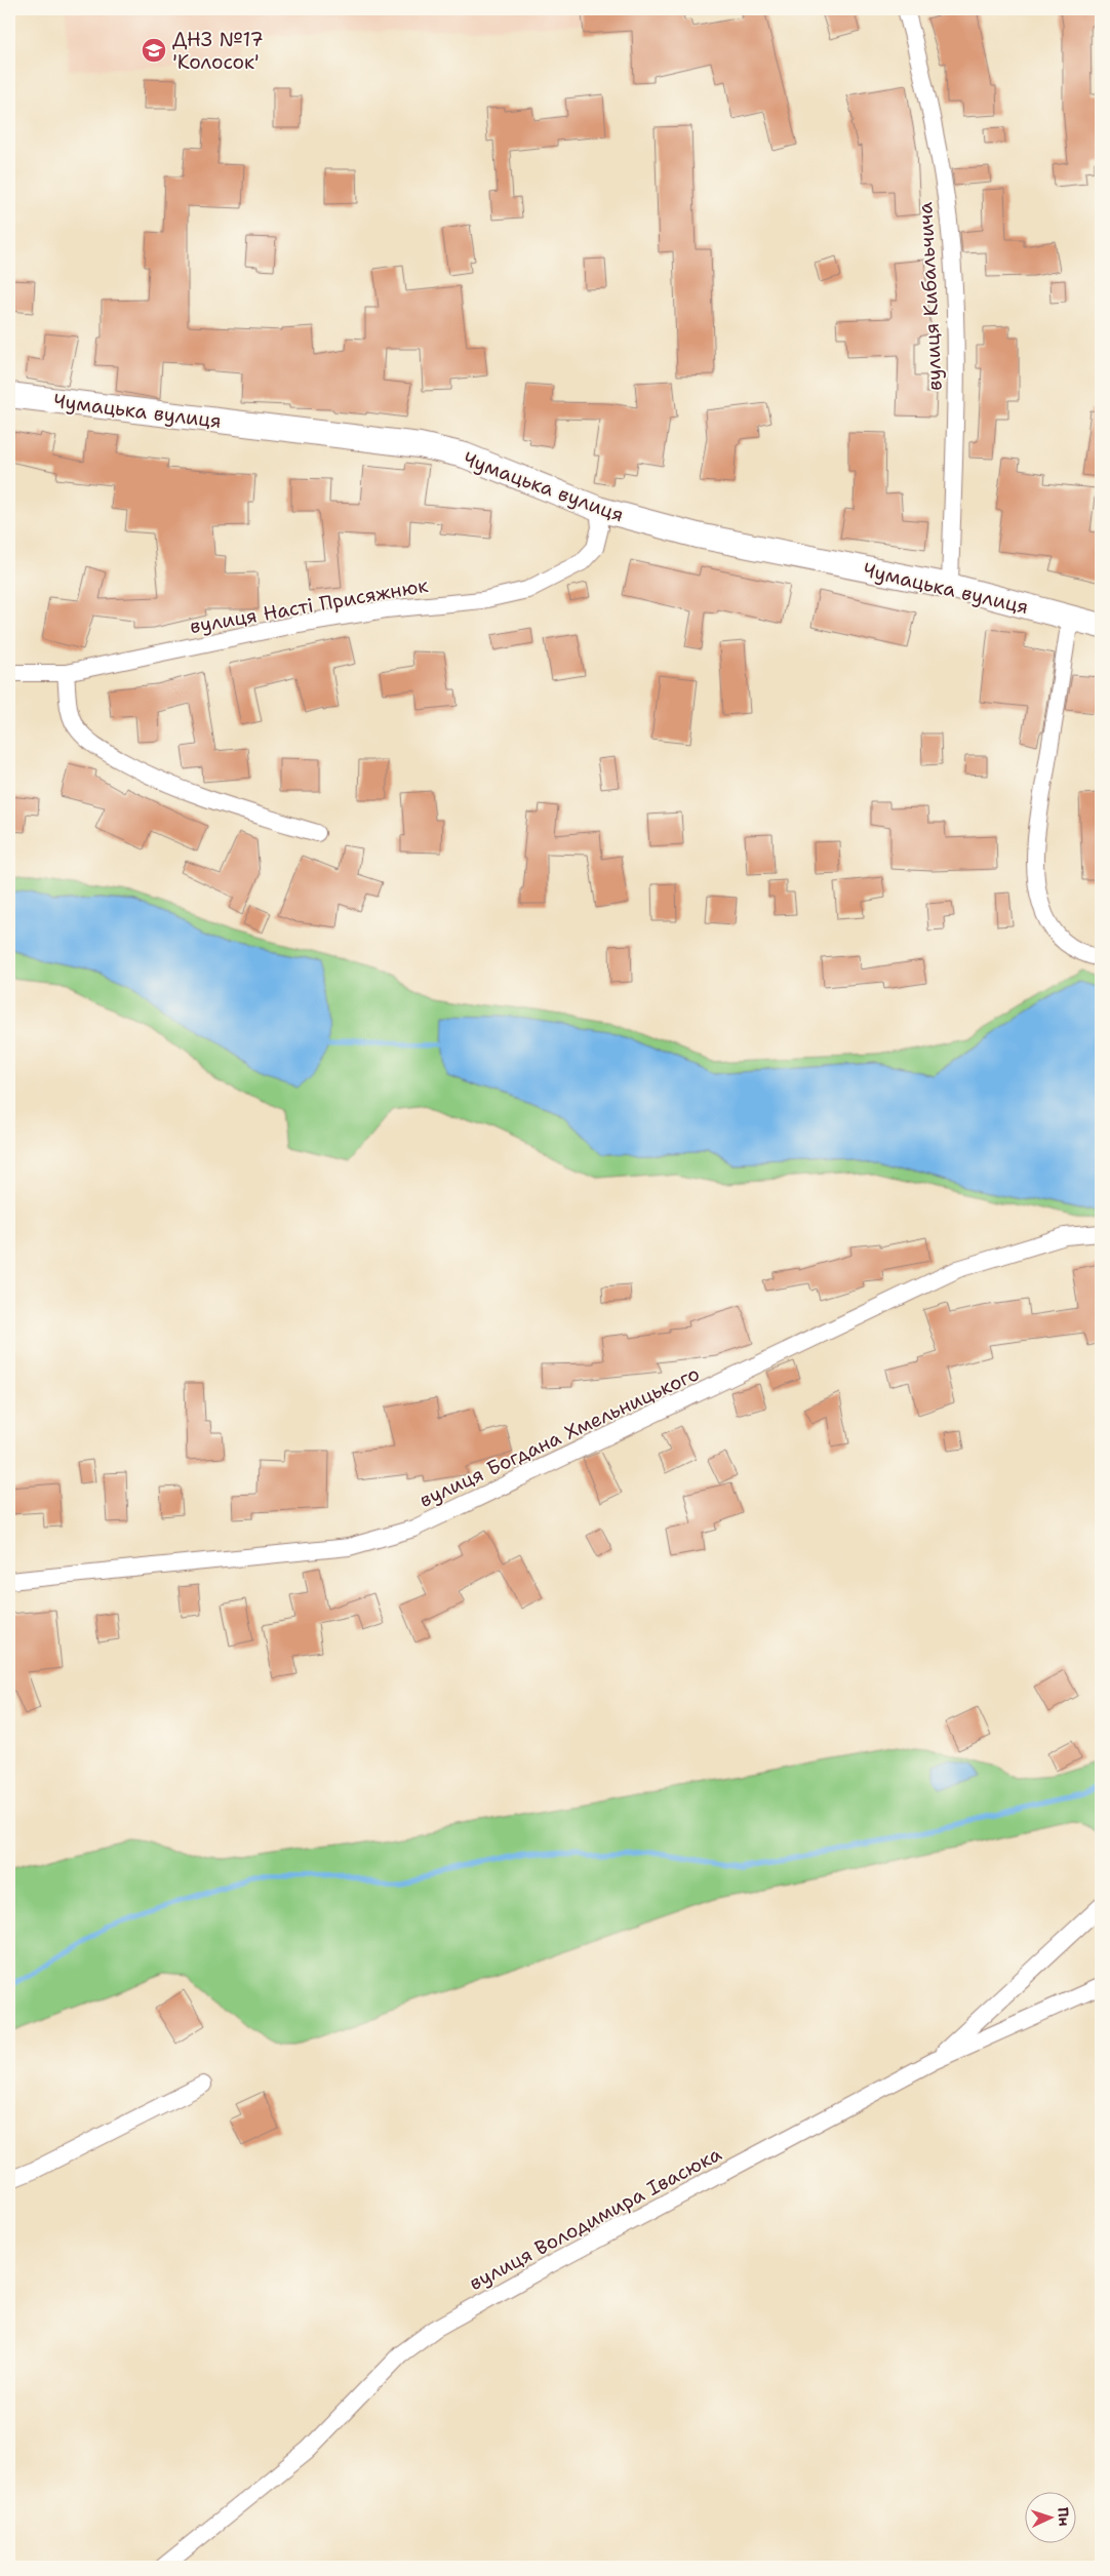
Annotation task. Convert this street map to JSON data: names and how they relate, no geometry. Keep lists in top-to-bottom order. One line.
{"streets":{"street":["вулиця Кибальчича","Чумацька вулиця","вулиця Насті Присяжнюк","вулиця Богдана Хмельницького","вулиця Володимира Івасюка"]},"crossings":[["вулиця Кибальчича","Чумацька вулиця"],["Чумацька вулиця","вулиця Насті Присяжнюк"]],"places":{"school or university":["ДНЗ №17 'Колосок'"]},"north":"right"}
